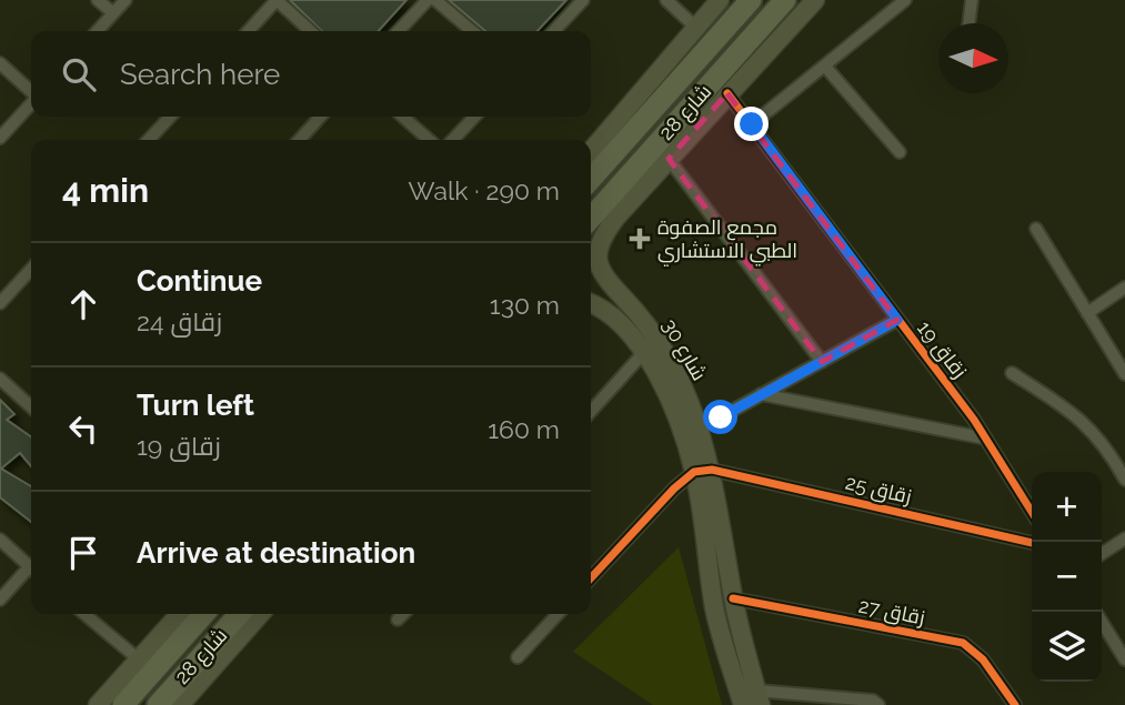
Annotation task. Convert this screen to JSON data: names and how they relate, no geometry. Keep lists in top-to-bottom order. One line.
{"streets":{"highway":["شارع 28"],"main road":["شارع 30"],"street":["زقاق 19","زقاق 25","زقاق 27"]},"crossings":[["شارع 30","زقاق 25"],["شارع 30","زقاق 27"]],"places":{"health":["مجمع الصفوة الطبي الاستشاري"]},"north":"right","page":{"search":"Search here","heading":["4 min","Walk · 290 m"],"list":[["Continue","زقاق 24","130 m"],["Turn left","زقاق 19","160 m"],"Arrive at destination"],"map_buttons":["+","−"]}}
